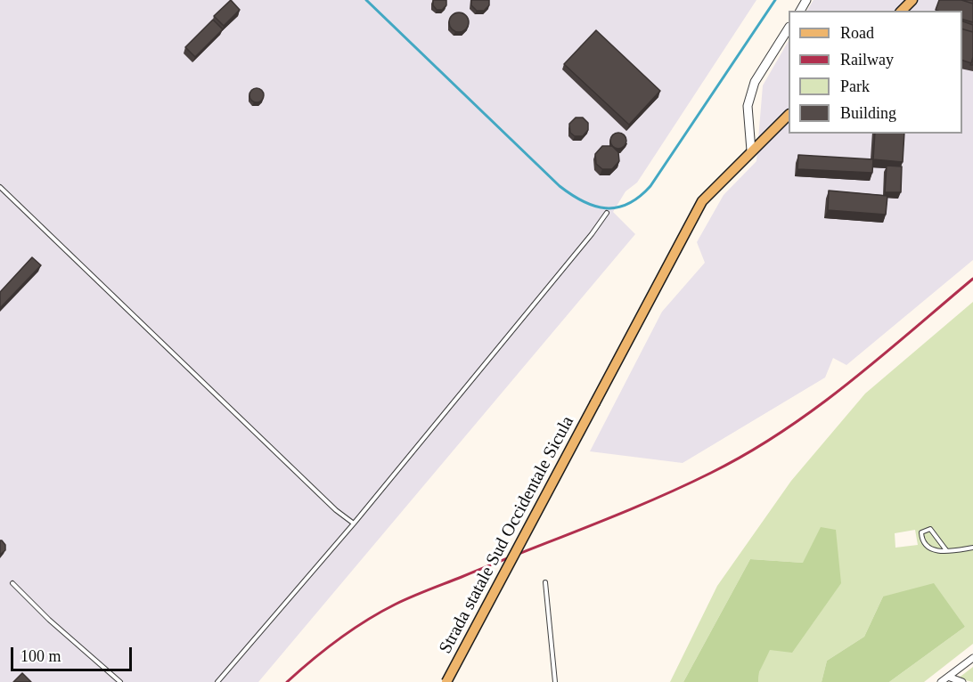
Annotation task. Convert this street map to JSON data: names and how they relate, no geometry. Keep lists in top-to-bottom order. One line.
{"streets":{"main road":["Strada statale Sud Occidentale Sicula"]},"legend":["Road","Railway","Park","Building"],"scale_bar":"100 m"}
